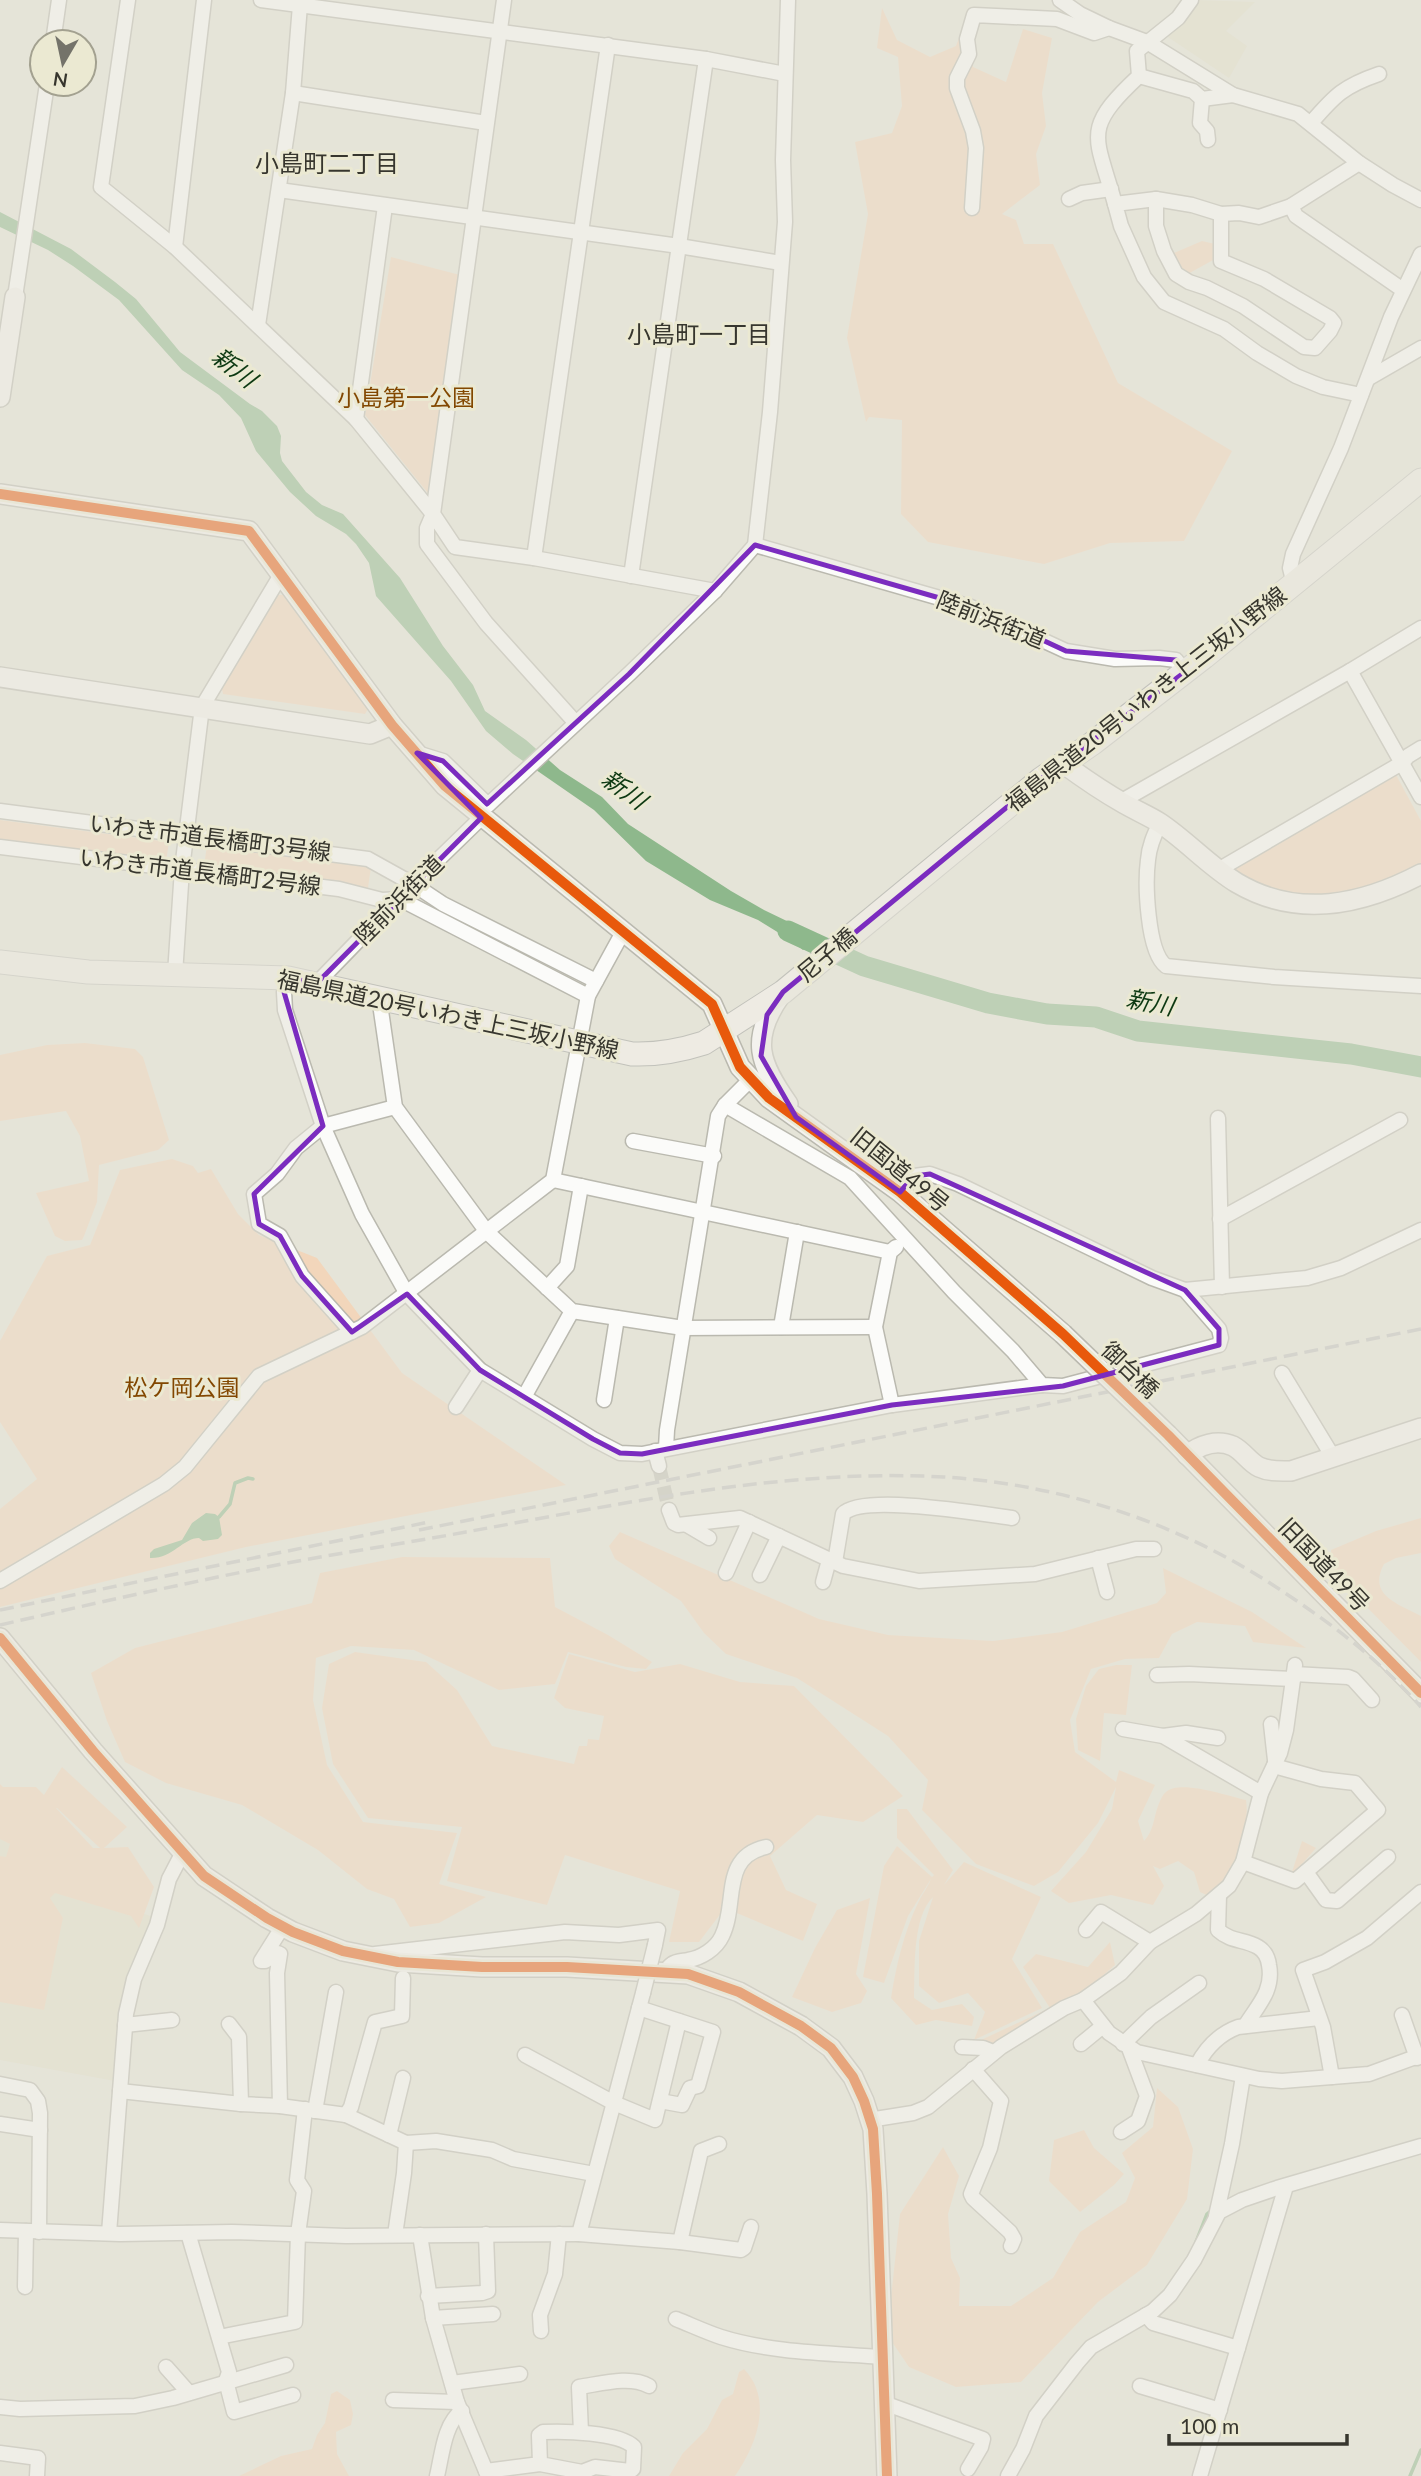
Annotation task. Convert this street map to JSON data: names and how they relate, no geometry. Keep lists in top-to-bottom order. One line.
{"streets":{"main road":["福島県道20号いわき上三坂小野線","尼子橋"],"street":["陸前浜街道","いわき市道長橋町3号線","いわき市道長橋町2号線","旧国道49号","御台橋"]},"crossings":[["陸前浜街道","福島県道20号いわき上三坂小野線"],["陸前浜街道","いわき市道長橋町3号線"],["陸前浜街道","いわき市道長橋町2号線"],["陸前浜街道","旧国道49号"],["福島県道20号いわき上三坂小野線","尼子橋"],["福島県道20号いわき上三坂小野線","旧国道49号"],["尼子橋","旧国道49号"],["旧国道49号","御台橋"]],"districts":["小島町二丁目","小島町一丁目"],"water":["新川"],"parks":["小島第一公園","松ケ岡公園"],"scale_bar":"100 m","north":"bottom"}
